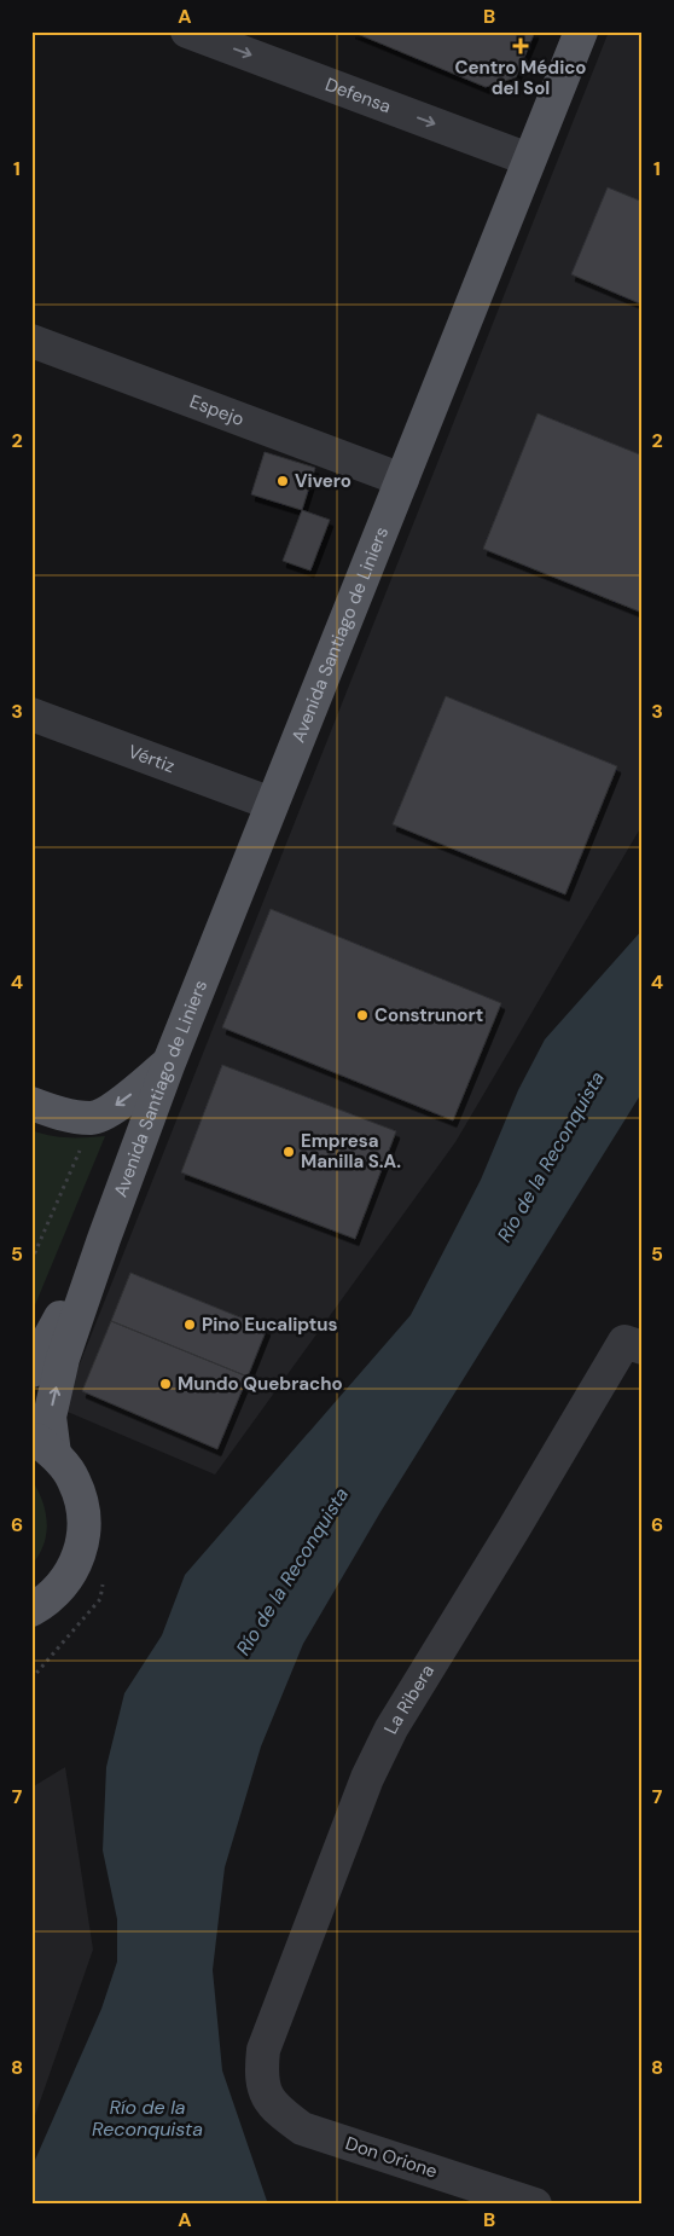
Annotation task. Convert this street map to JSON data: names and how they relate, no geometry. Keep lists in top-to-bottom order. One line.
{"streets":{"main road":["Avenida Santiago de Liniers"],"street":["Defensa","Espejo","Vértiz","La Ribera","Don Orione"]},"crossings":[["Defensa","Avenida Santiago de Liniers"],["Espejo","Avenida Santiago de Liniers"],["Avenida Santiago de Liniers","Vértiz"],["La Ribera","Don Orione"]],"one_way":["Defensa"],"water":["Río de la Reconquista"],"places":{"health":["Centro Médico del Sol"],"other":["Vivero","Construnort","Empresa Manilla S.A.","Pino Eucaliptus","Mundo Quebracho"]},"grid":{"columns":["A","B"],"rows":["1","2","3","4","5","6","7","8"]}}
